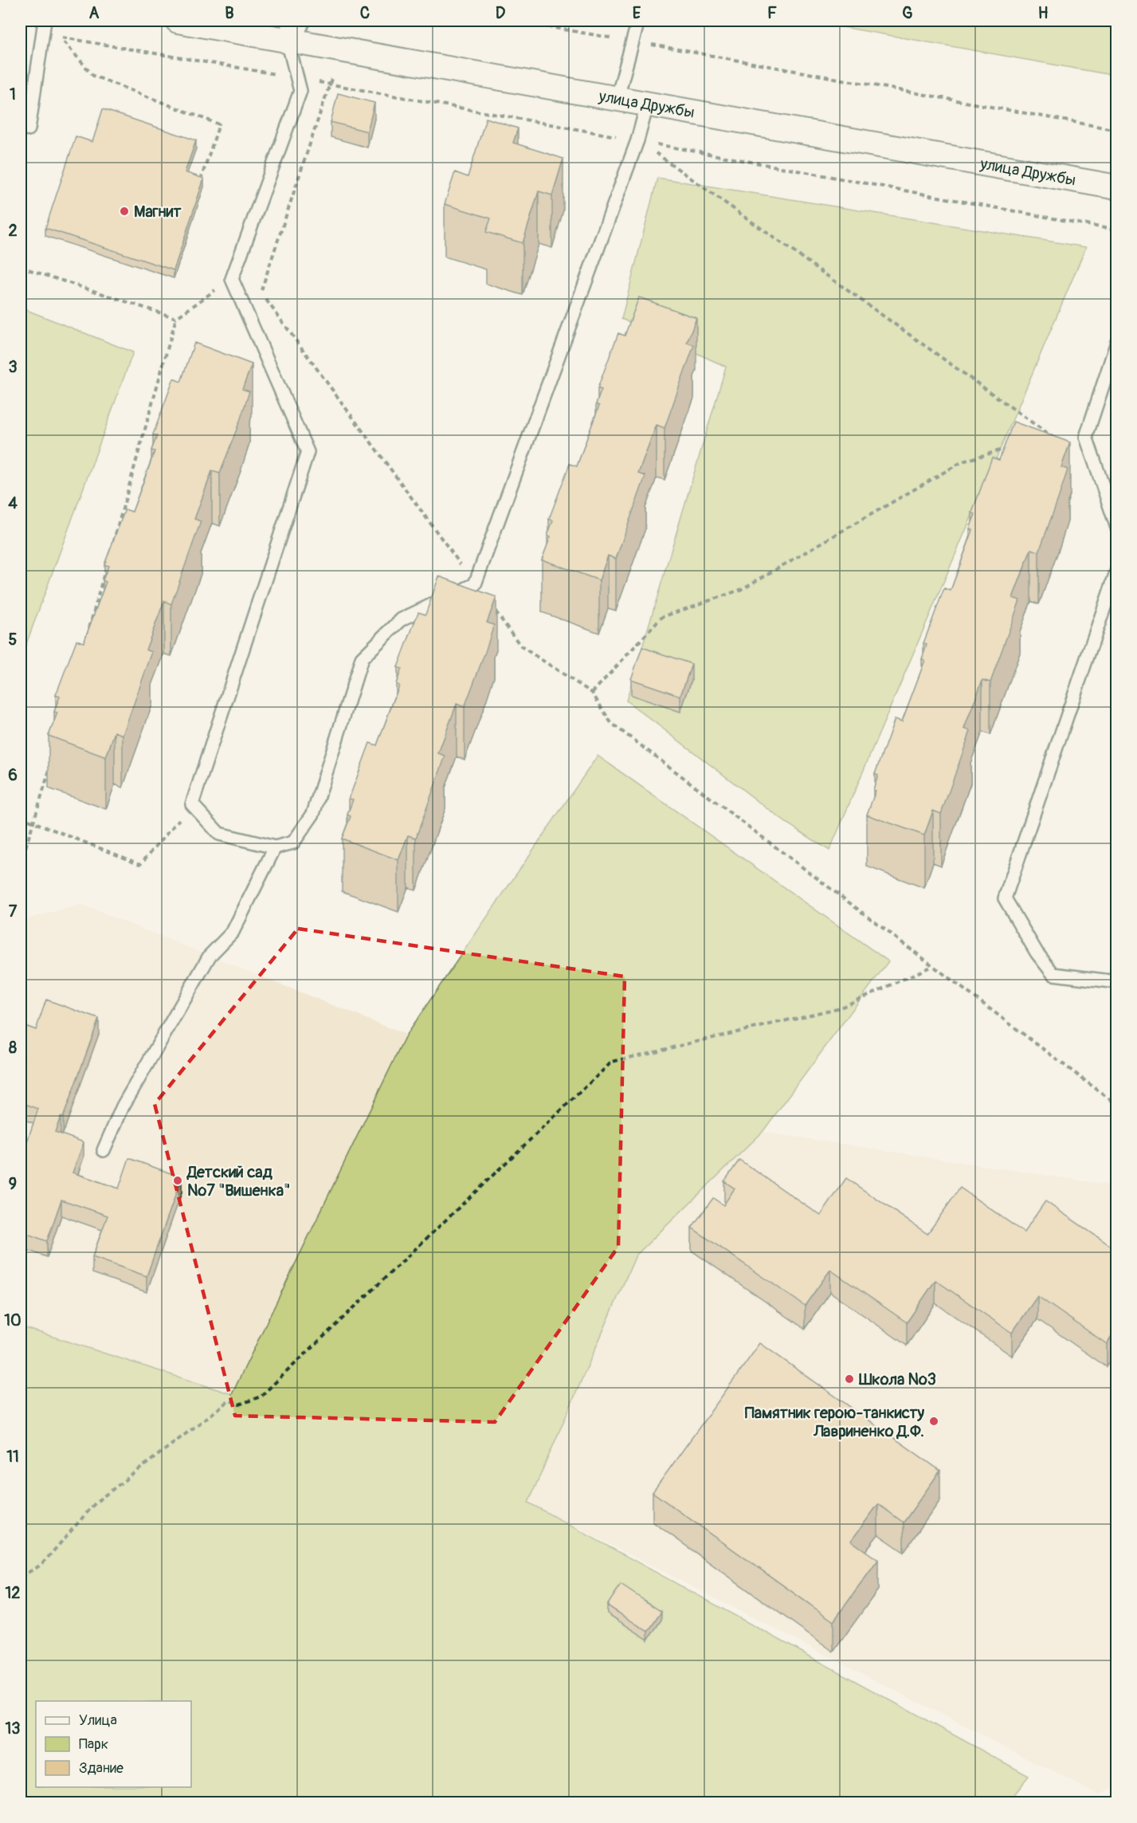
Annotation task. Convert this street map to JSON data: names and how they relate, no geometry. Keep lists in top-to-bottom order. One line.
{"streets":{"street":["улица Дружбы"]},"places":["Магнит","Детский сад №7 \"Вишенка\"","Школа №3","Памятник герою-танкисту Лавриненко Д.Ф."],"legend":["Улица","Парк","Здание"],"grid":{"columns":["A","B","C","D","E","F","G","H"],"rows":["1","2","3","4","5","6","7","8","9","10","11","12","13"]}}
